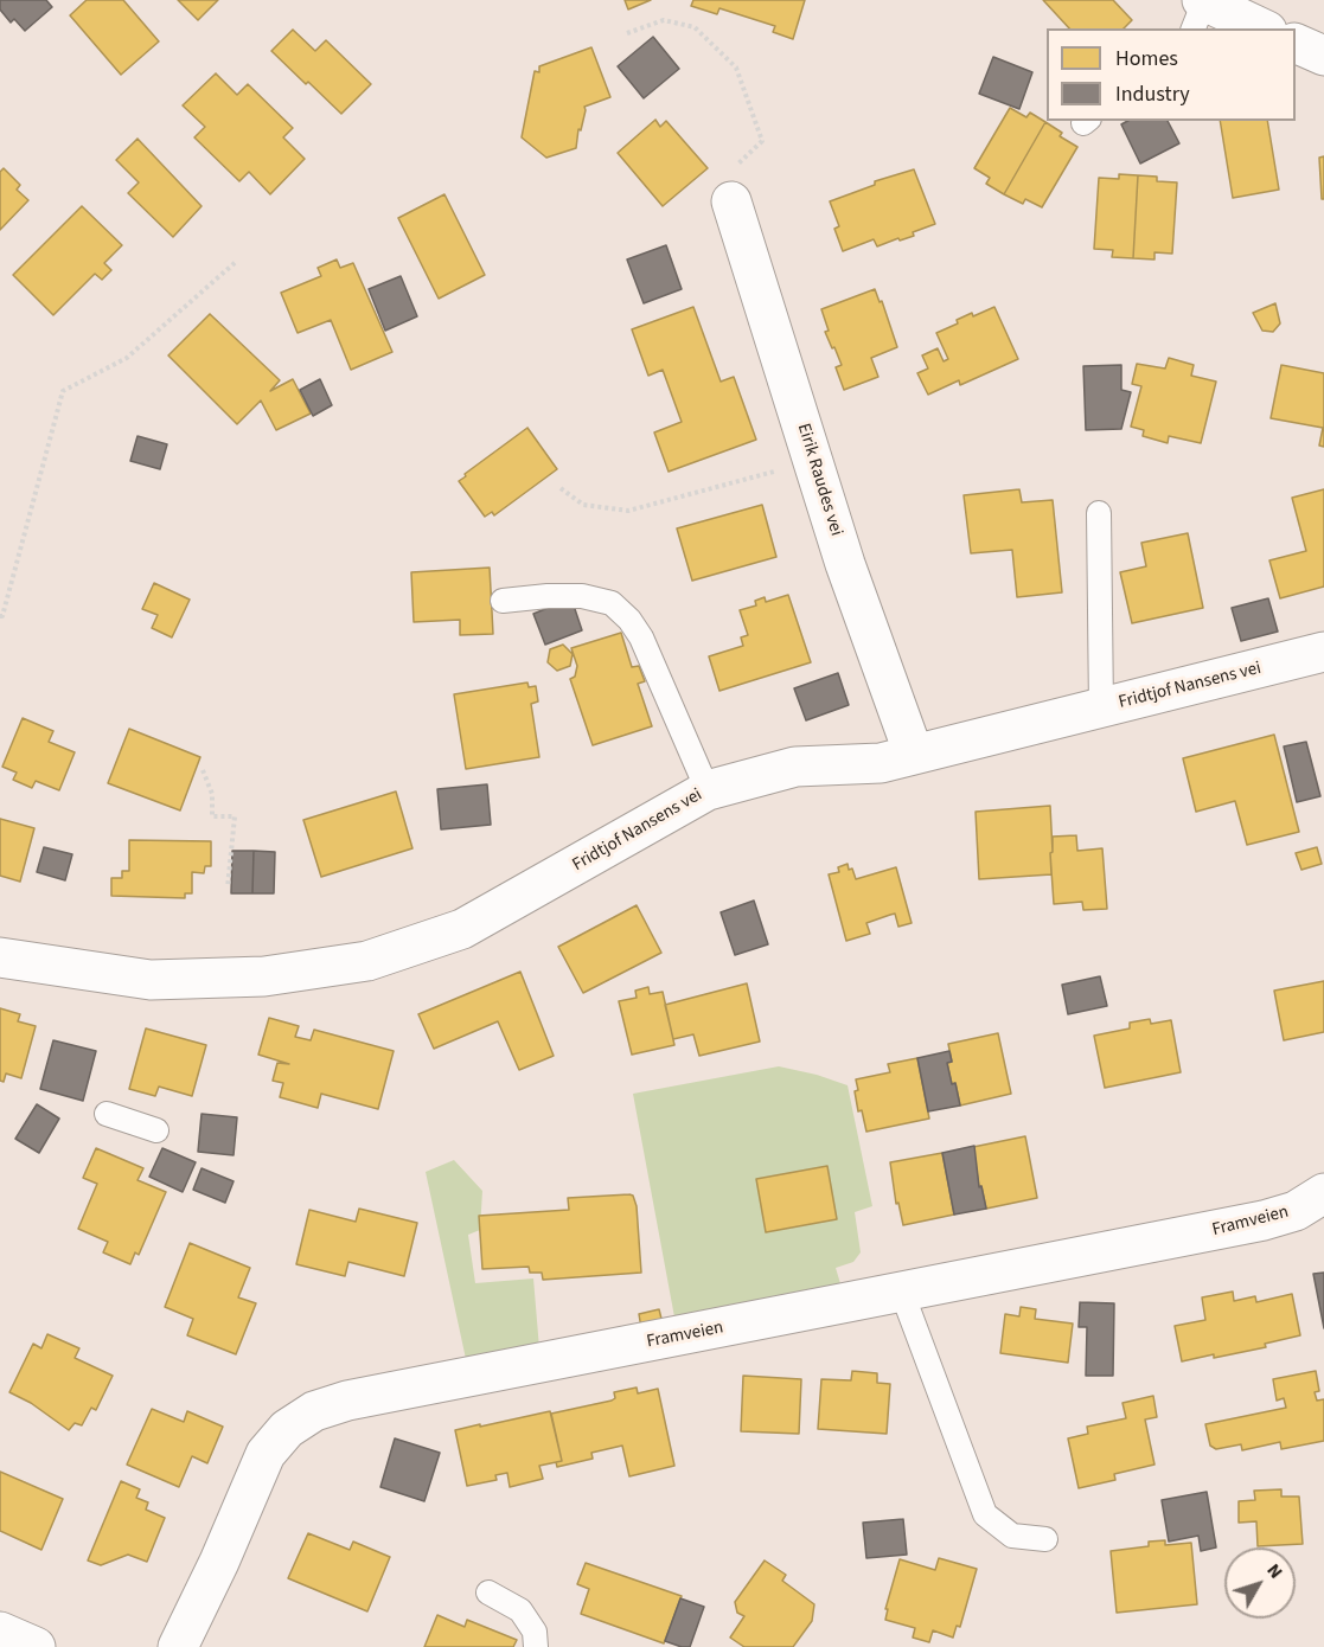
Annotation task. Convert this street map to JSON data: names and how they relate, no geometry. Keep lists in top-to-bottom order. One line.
{"streets":{"street":["Eirik Raudes vei","Fridtjof Nansens vei","Framveien"]},"crossings":[["Eirik Raudes vei","Fridtjof Nansens vei"]],"legend":["Homes","Industry"],"north":"top right"}
